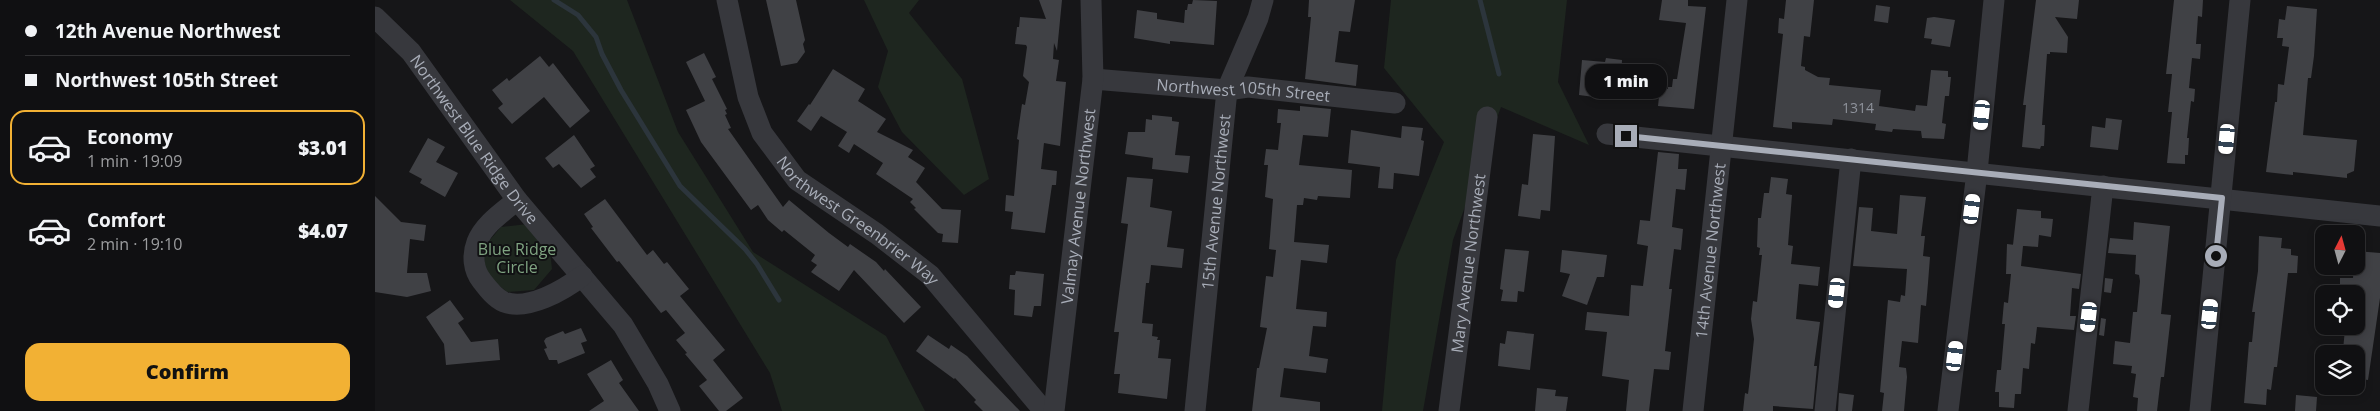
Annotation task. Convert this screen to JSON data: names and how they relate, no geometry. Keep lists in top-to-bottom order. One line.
{"streets":{"street":["Northwest 105th Street","Northwest Blue Ridge Drive","15th Avenue Northwest","Valmay Avenue Northwest","Northwest Greenbrier Way","14th Avenue Northwest","Mary Avenue Northwest"]},"crossings":[["Northwest 105th Street","15th Avenue Northwest"],["Northwest 105th Street","Valmay Avenue Northwest"]],"parks":["Blue Ridge Circle"],"house_numbers":["1314"],"north":"top","page":{"banner":["12th Avenue Northwest","Northwest 105th Street"],"bubble":"1 min","list":[{"name":"Economy","note":"1 min · 19:09","value":"$3.01"},{"name":"Comfort","note":"2 min · 19:10","value":"$4.07"}],"buttons":"Confirm"}}
